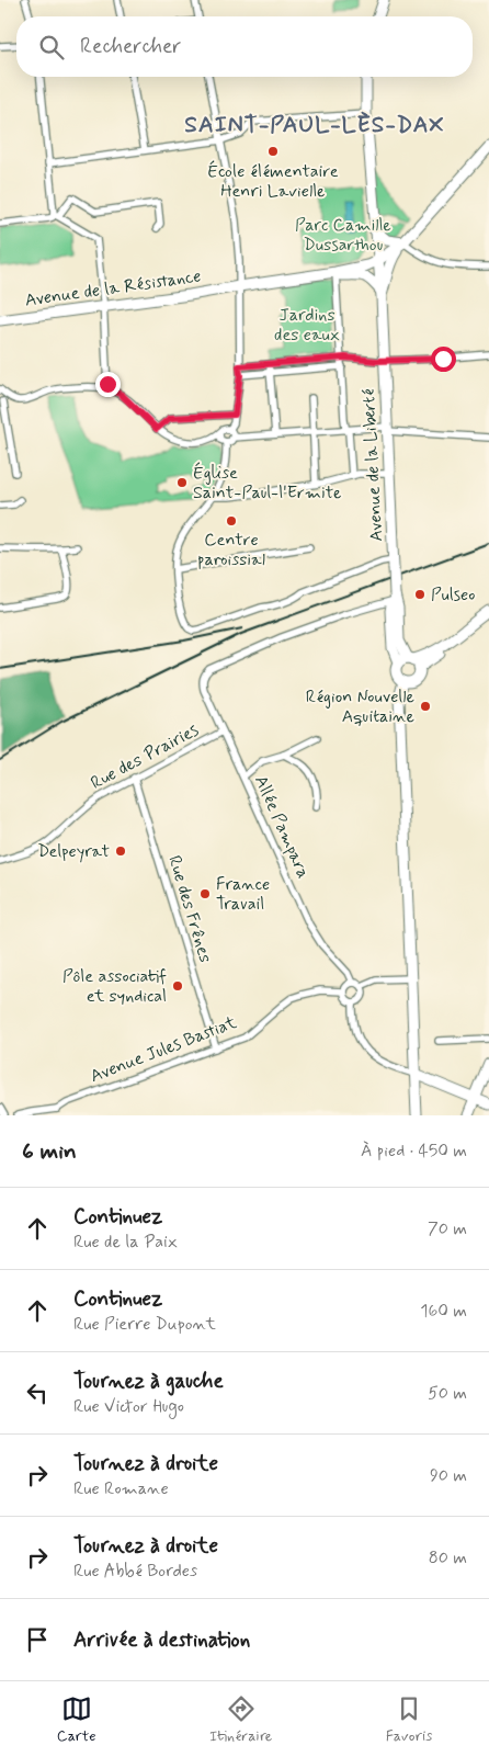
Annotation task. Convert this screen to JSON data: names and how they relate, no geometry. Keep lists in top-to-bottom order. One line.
{"streets":{"main road":["Avenue de la Résistance","Avenue de la Liberté"],"street":["Rue des Prairies","Allée Pampara","Rue des Frênes","Avenue Jules Bastiat"]},"crossings":[["Avenue de la Résistance","Avenue de la Liberté"],["Avenue de la Liberté","Allée Pampara"],["Rue des Prairies","Allée Pampara"],["Rue des Prairies","Rue des Frênes"],["Allée Pampara","Avenue Jules Bastiat"],["Rue des Frênes","Avenue Jules Bastiat"]],"districts":["SAINT-PAUL-LÈS-DAX"],"parks":["Parc Camille Dussarthou","Jardins des eaux"],"places":["École élémentaire Henri Lavielle","Église Saint-Paul-l'Ermite","Centre paroissial","Pulseo","Région Nouvelle Aquitaine","Delpeyrat","France Travail","Pôle associatif et syndical"],"page":{"search":"Rechercher","heading":["6 min","À pied · 450 m"],"list":[["Continuez","Rue de la Paix","70 m"],["Continuez","Rue Pierre Dupont","160 m"],["Tournez à gauche","Rue Victor Hugo","50 m"],["Tournez à droite","Rue Romane","90 m"],["Tournez à droite","Rue Abbé Bordes","80 m"],"Arrivée à destination"],"nav":["Carte","Itinéraire","Favoris"]}}
